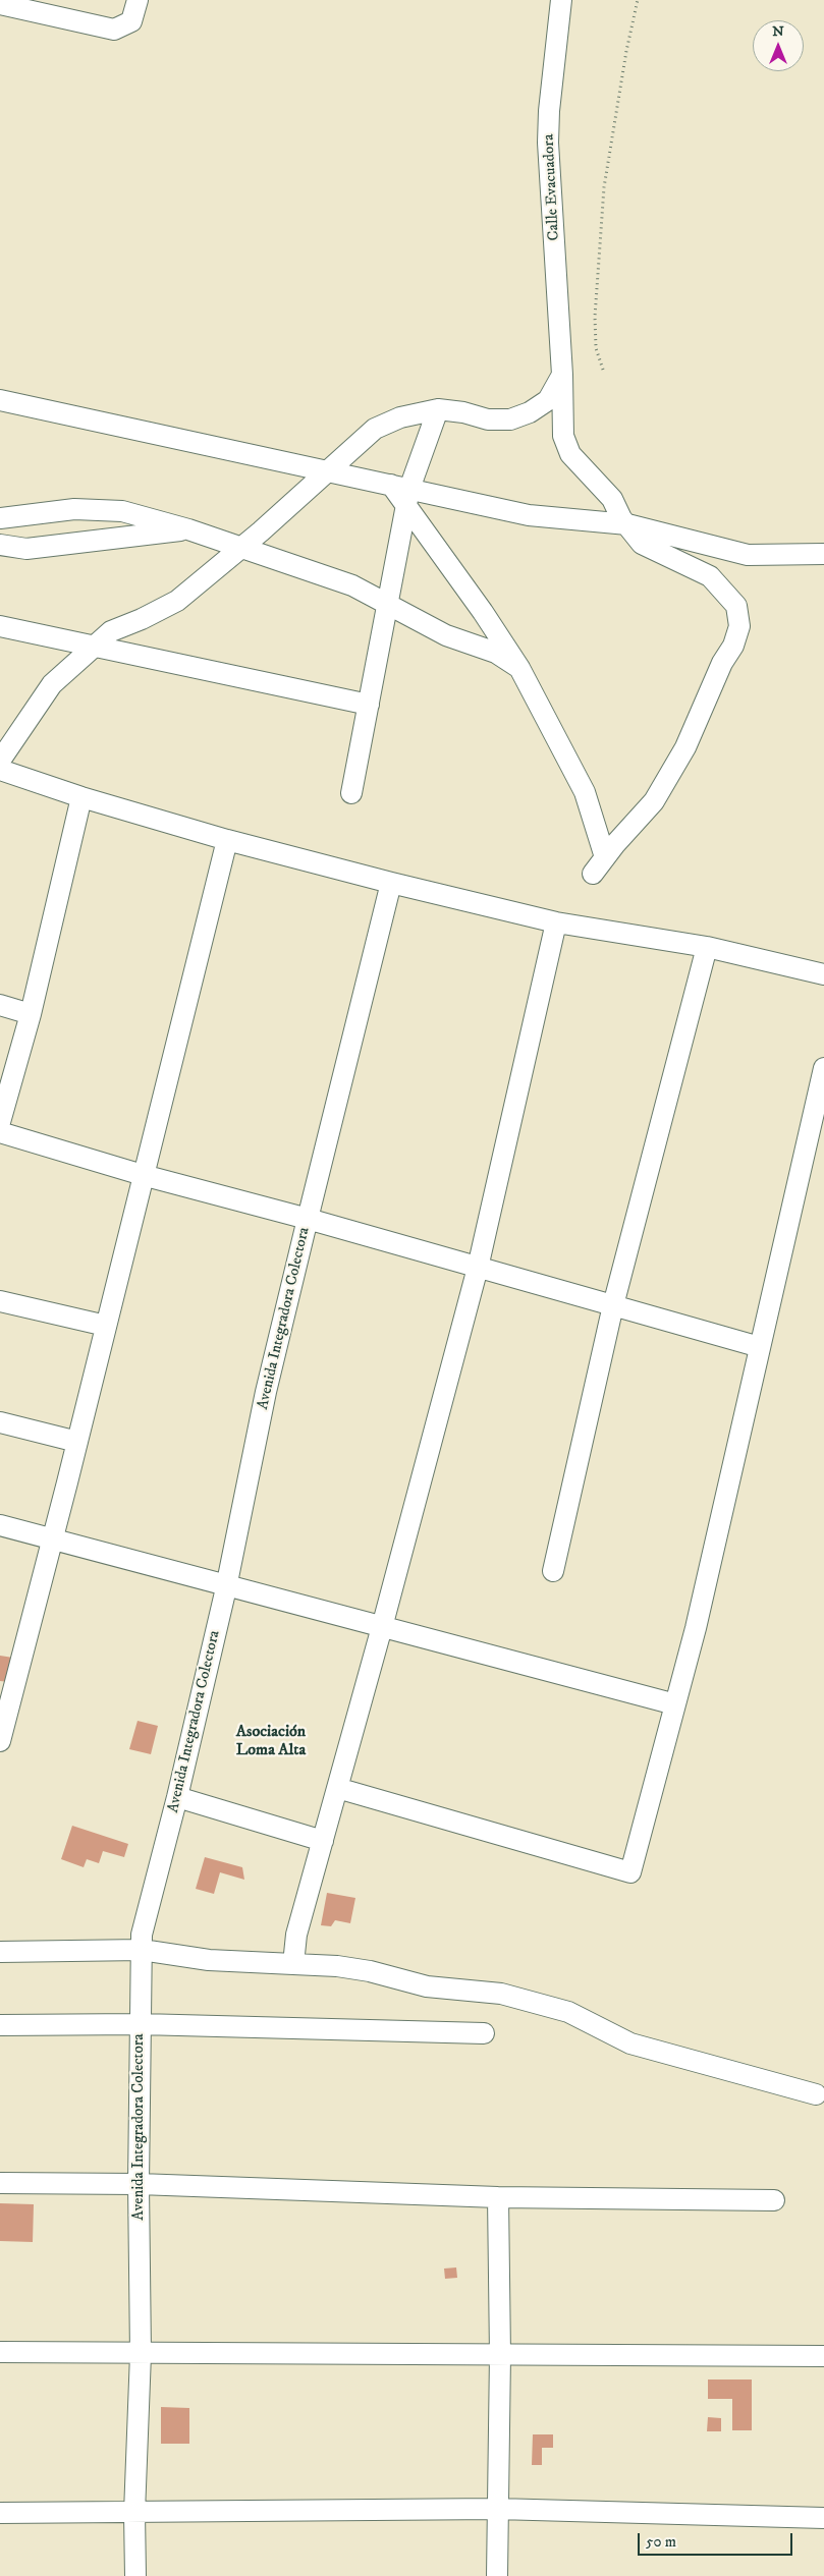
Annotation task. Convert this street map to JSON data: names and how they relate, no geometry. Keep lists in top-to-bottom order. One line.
{"streets":{"street":["Calle Evacuadora","Avenida Integradora Colectora"]},"districts":["Asociación Loma Alta"],"scale_bar":"50 m","north":"top"}
